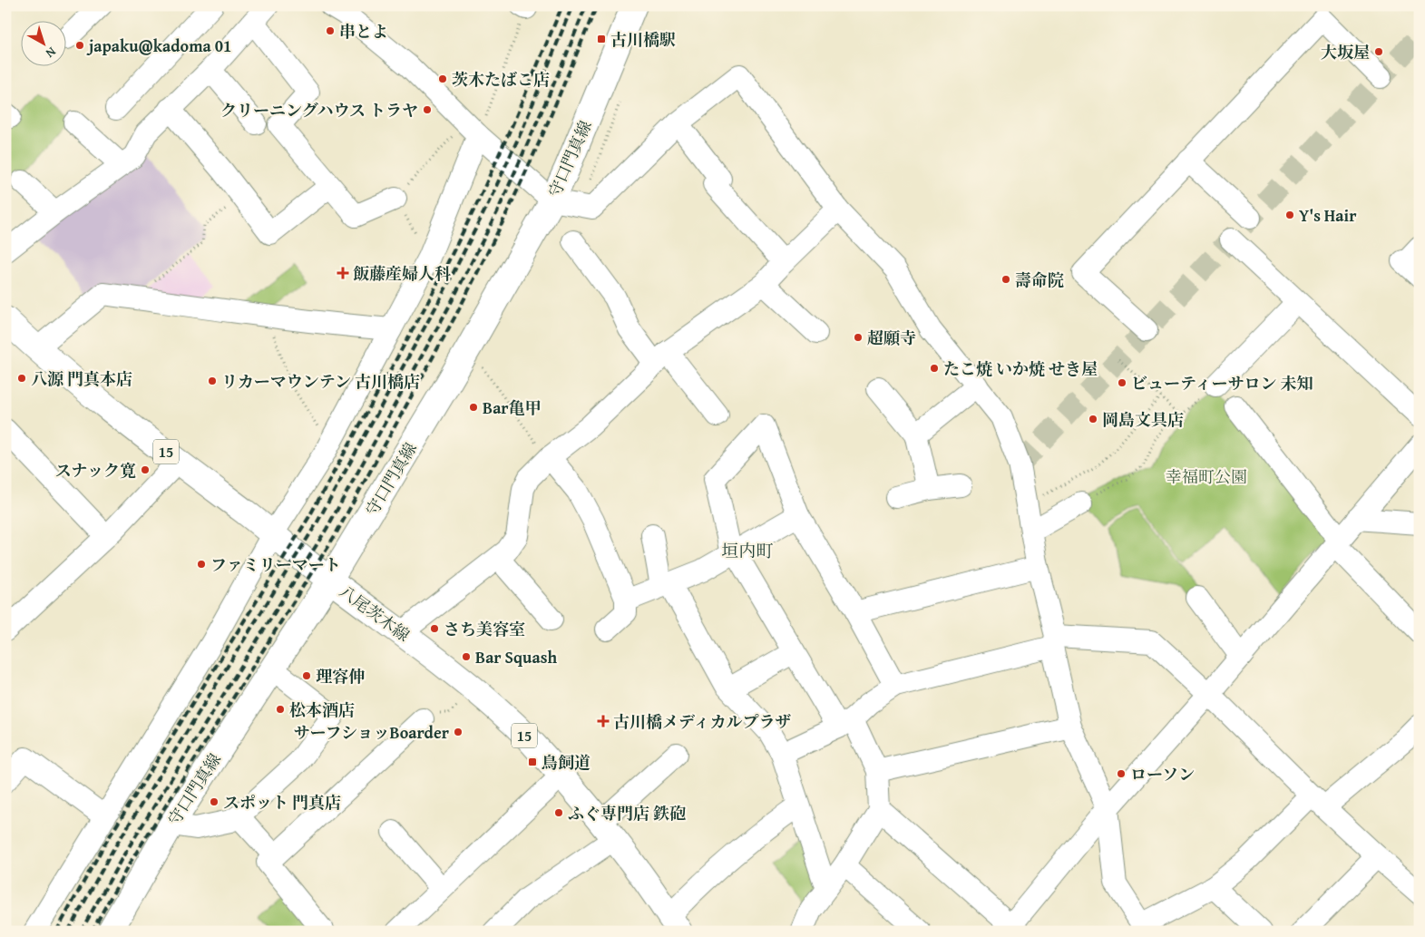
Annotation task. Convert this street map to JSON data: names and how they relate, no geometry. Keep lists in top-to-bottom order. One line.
{"streets":{"main road":["守口門真線","15","八尾茨木線"]},"crossings":[["守口門真線","八尾茨木線"]],"districts":["垣内町"],"parks":["幸福町公園"],"places":{"other":["串とよ","japaku@kadoma 01","大坂屋","茨木たばこ店","クリーニングハウス トラヤ","Y's Hair","壽命院","超願寺","たこ焼 いか焼 せき屋","八源 門真本店","リカーマウンテン 古川橋店","ビューティーサロン 未知","Bar亀甲","岡島文具店","スナック寛","ファミリーマート","さち美容室","Bar Squash","理容伸","松本酒店","サーフショッBoarder","ローソン","スポット 門真店","ふぐ専門店 鉄砲"],"transit":["古川橋駅","鳥飼道"],"health":["飯藤産婦人科","古川橋メディカルプラザ"]},"north":"bottom right"}
